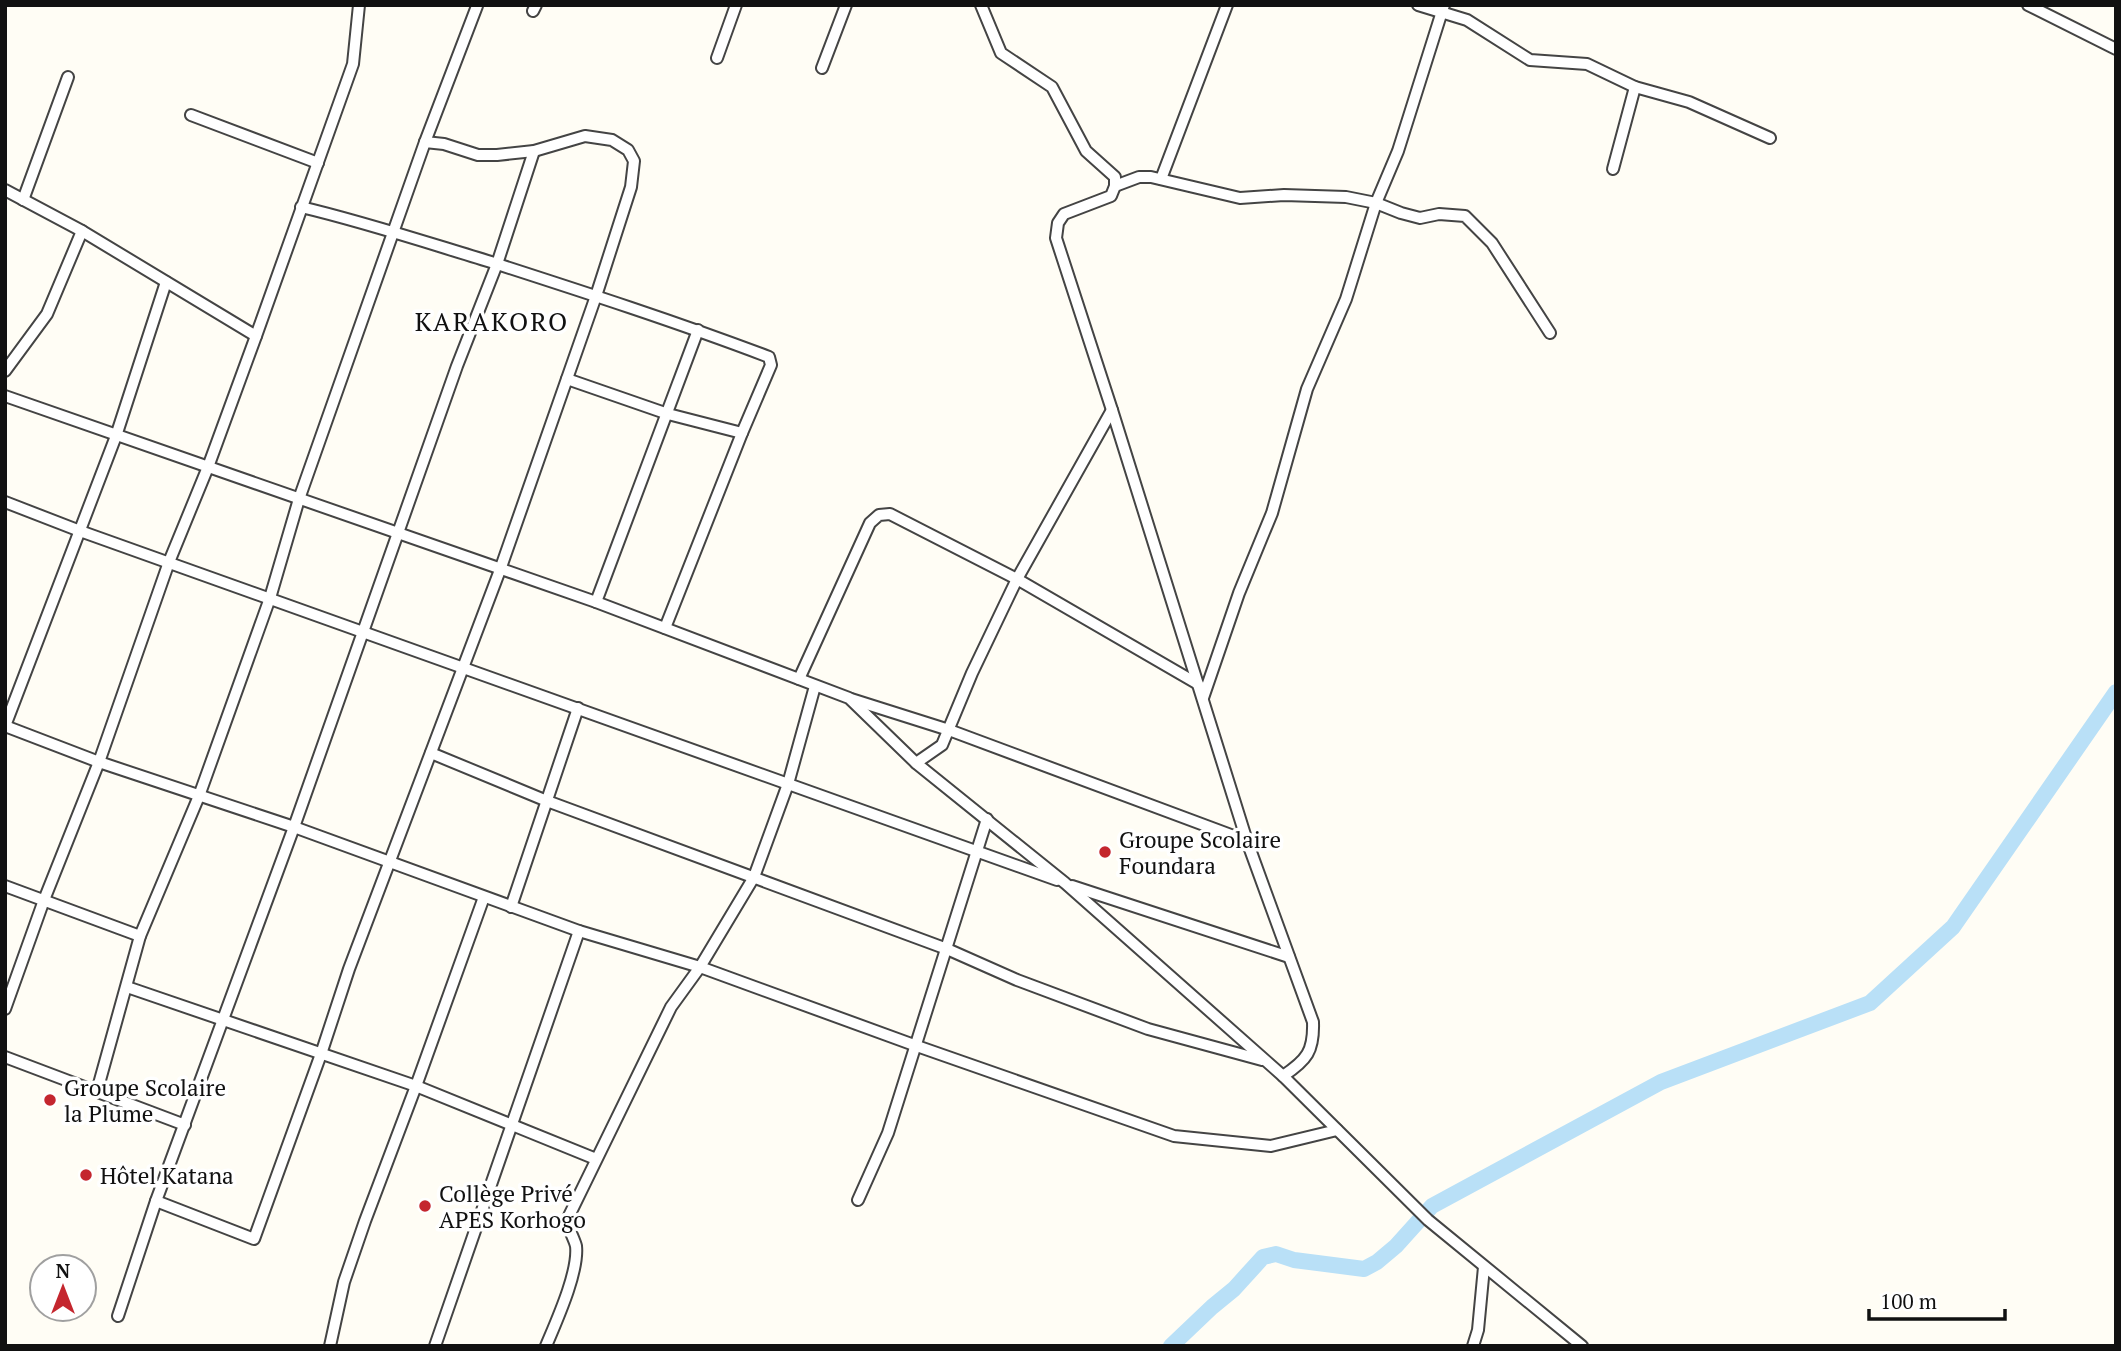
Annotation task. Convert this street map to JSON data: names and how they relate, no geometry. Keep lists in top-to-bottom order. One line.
{"districts":["KARAKORO"],"places":["Groupe Scolaire Foundara","Groupe Scolaire la Plume","Hôtel Katana","Collège Privé APES Korhogo"],"scale_bar":"100 m","north":"top"}
